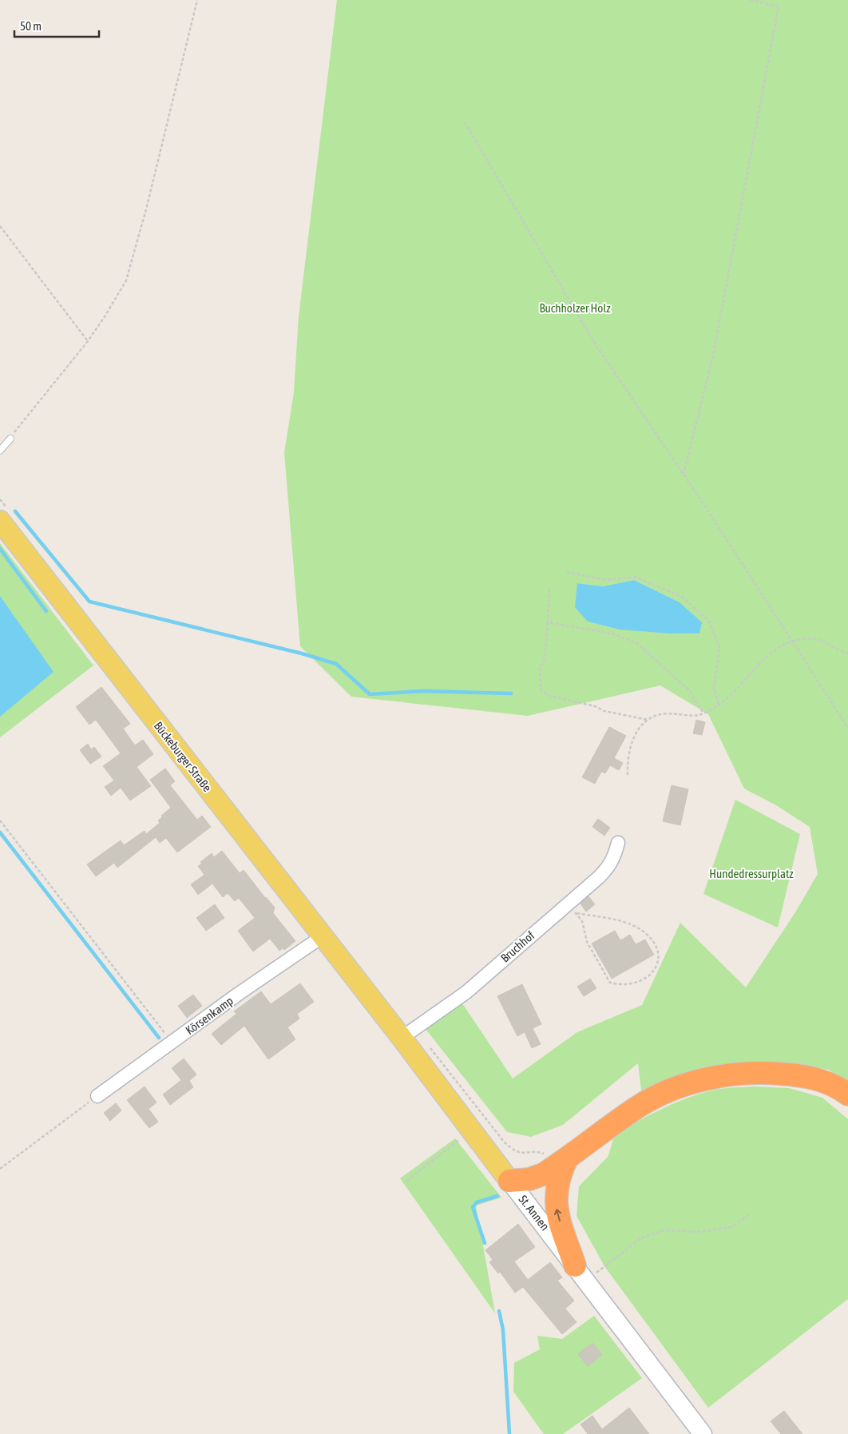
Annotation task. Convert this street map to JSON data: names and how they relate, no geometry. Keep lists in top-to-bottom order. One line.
{"streets":{"main road":["Bückeburger Straße","St. Annen"],"street":["Bruchhof","Körsenkamp"]},"crossings":[["Bückeburger Straße","Körsenkamp"],["Bückeburger Straße","St. Annen"],["Bruchhof","St. Annen"]],"parks":["Buchholzer Holz","Hundedressurplatz"],"scale_bar":"50 m"}
